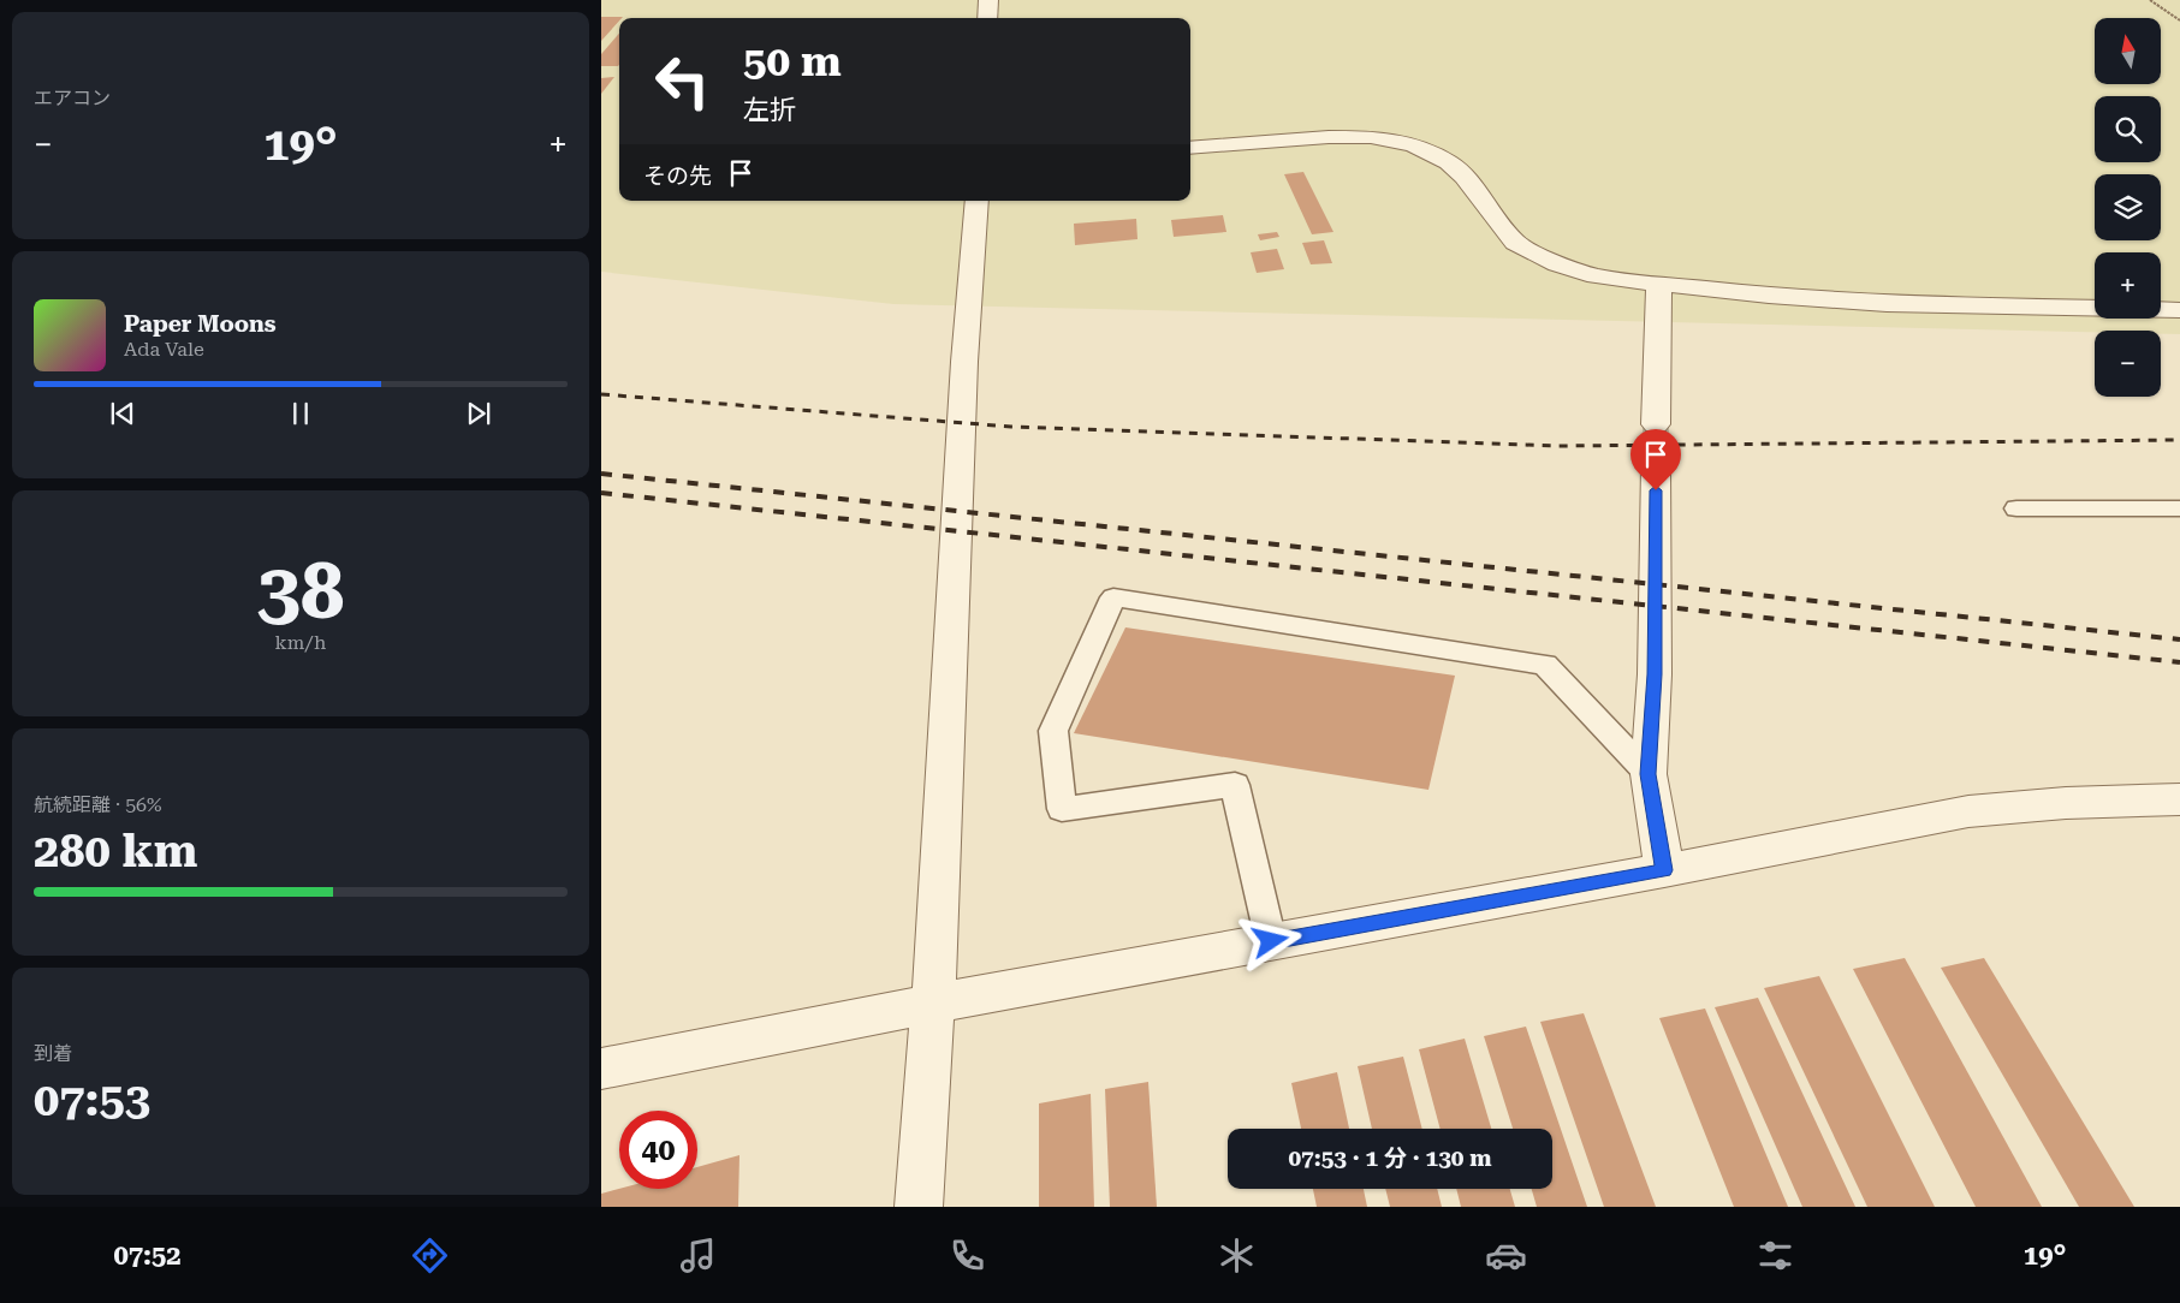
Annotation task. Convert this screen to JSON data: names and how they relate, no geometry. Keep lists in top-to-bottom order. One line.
{"north":"top","page":{"tile":["エアコン",["38","km/h"],["航続距離 · 56%","280 km"],["到着","07:53"]],"map_buttons":["+","−"],"turn":["50 m","左折"],"heat":["−","19°","+"],"then":"その先","song":["Paper Moons","Ada Vale"],"limit":"40","trip":"07:53 · 1 分 · 130 m","tabs":["07:52","19°"]}}
